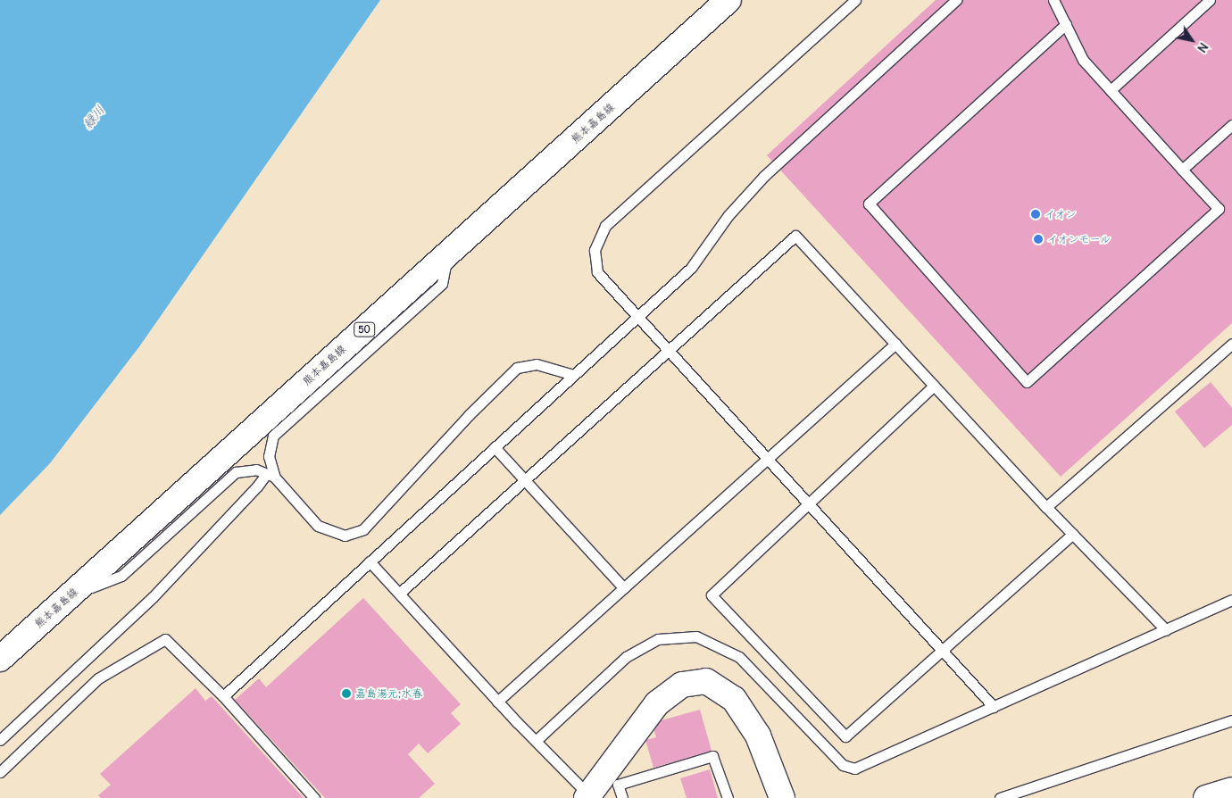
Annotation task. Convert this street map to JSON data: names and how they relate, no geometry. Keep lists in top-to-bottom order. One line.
{"streets":{"main road":["熊本嘉島線","50"]},"water":["緑川"],"places":["イオン","イオンモール","嘉島湯元;水春"],"north":"bottom right"}
